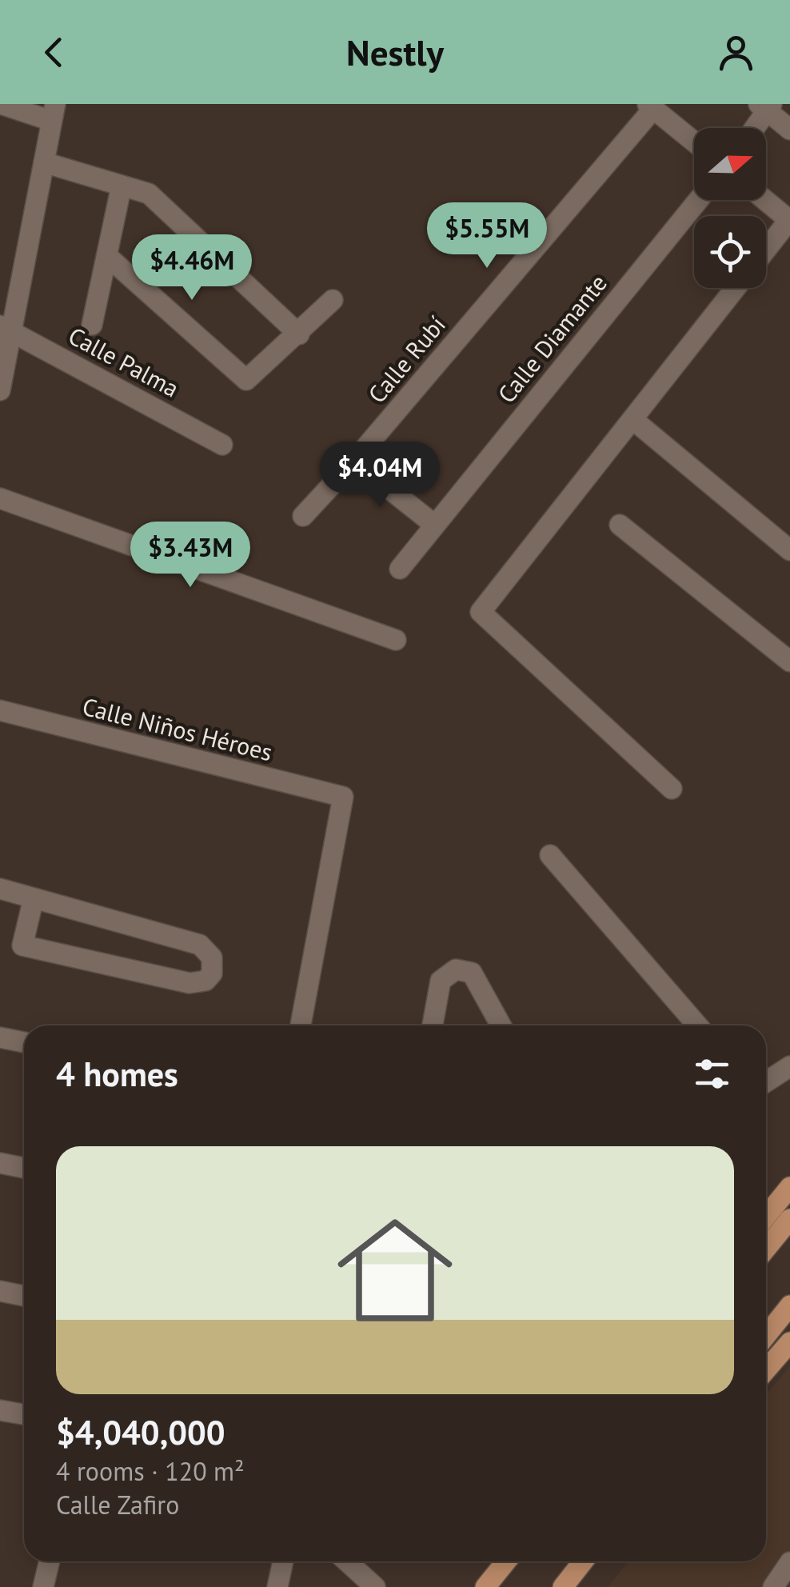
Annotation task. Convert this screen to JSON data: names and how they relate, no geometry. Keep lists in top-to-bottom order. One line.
{"streets":{"street":["Calle Diamante","Calle Rubí","Calle Palma","Calle Niños Héroes"]},"north":"right","page":{"header":"Nestly","price":["$5.55M","$4.46M","$4.04M","$3.43M"],"heading":"4 homes","list":[{"name":"$4,040,000","note":"4 rooms · 120 m² · Calle Zafiro"}]}}
